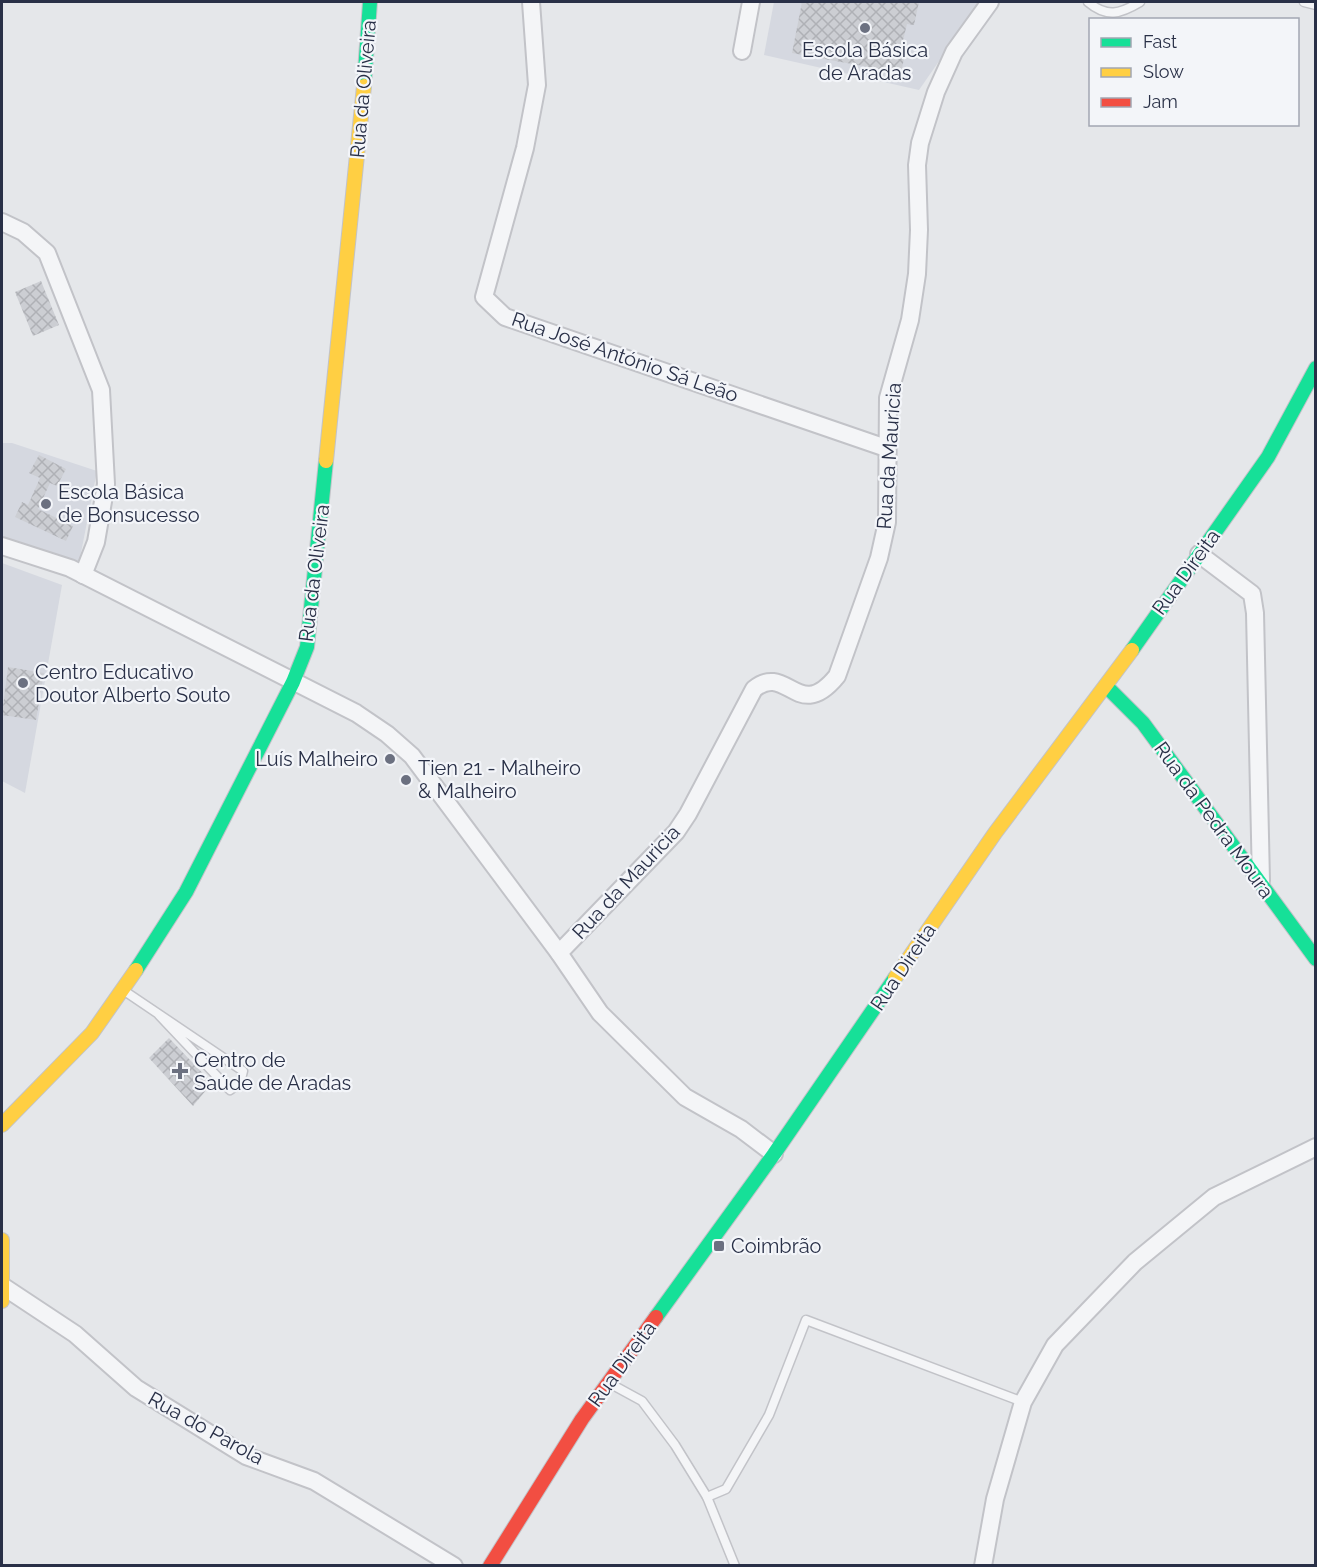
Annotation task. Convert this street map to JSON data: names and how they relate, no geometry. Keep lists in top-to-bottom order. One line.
{"streets":{"street":["Rua da Oliveira","Rua José António Sá Leão","Rua da Mauricia","Rua Direita","Rua da Pedra Moura","Rua do Parola"]},"crossings":[["Rua José António Sá Leão","Rua da Mauricia"],["Rua Direita","Rua da Pedra Moura"]],"places":{"other":["Escola Básica de Aradas","Escola Básica de Bonsucesso","Centro Educativo Doutor Alberto Souto","Luís Malheiro","Tien 21 - Malheiro & Malheiro"],"health":["Centro de Saúde de Aradas"],"transit":["Coimbrão"]},"legend":["Fast","Slow","Jam"]}
